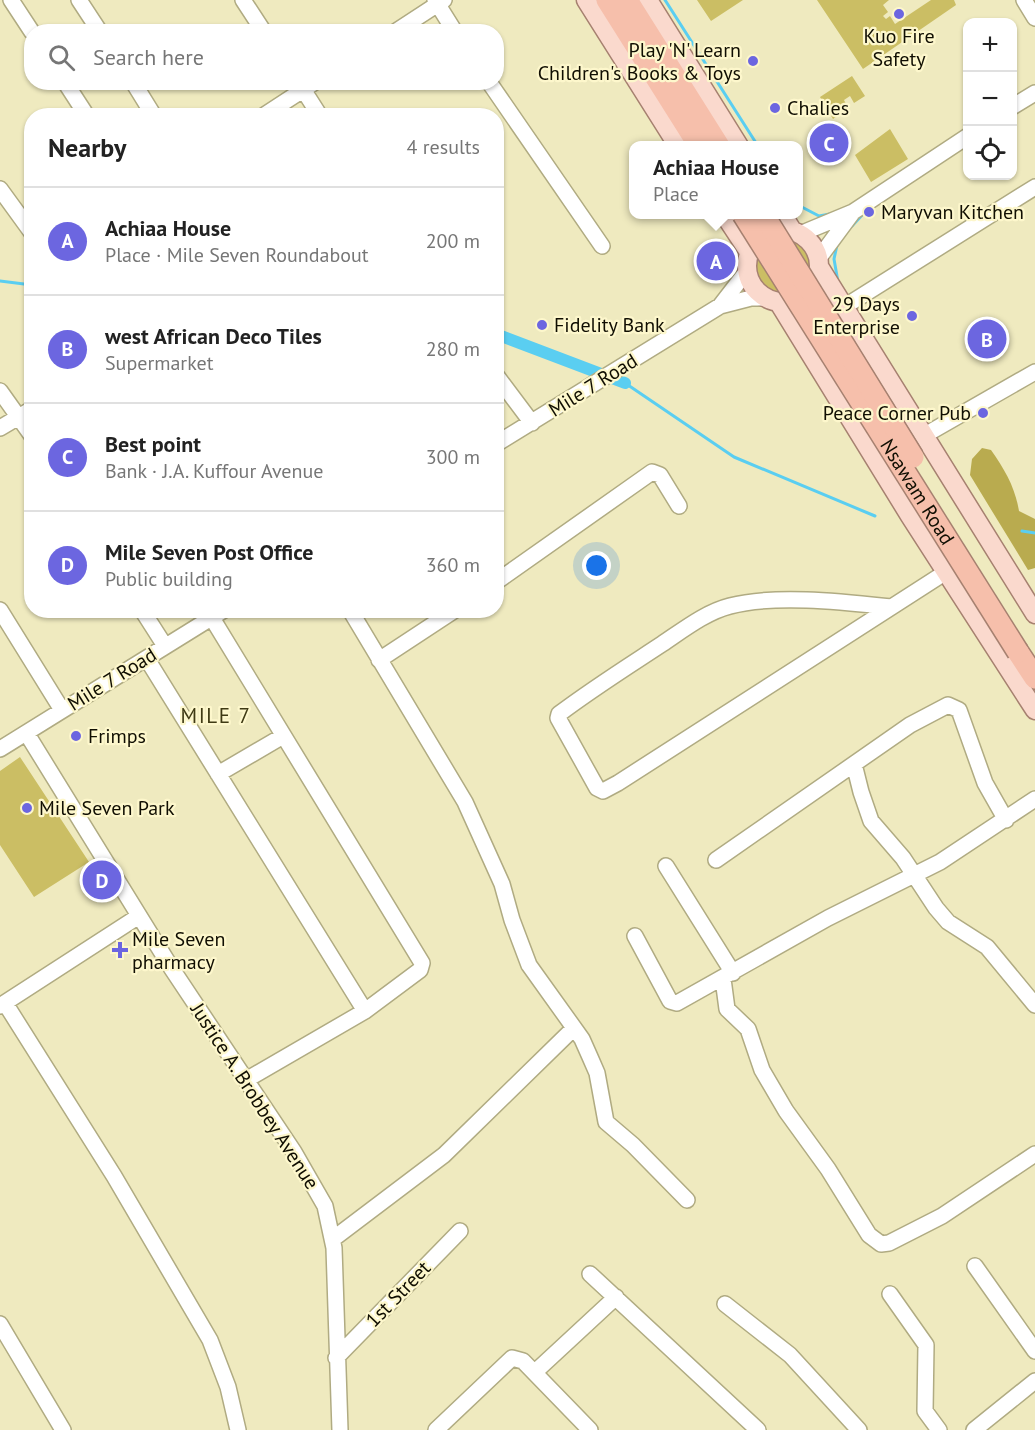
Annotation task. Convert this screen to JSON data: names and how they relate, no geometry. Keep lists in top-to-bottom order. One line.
{"streets":{"highway":["Nsawam Road"],"street":["Mile 7 Road","Justice A. Brobbey Avenue","1st Street"]},"crossings":[["Mile 7 Road","Justice A. Brobbey Avenue"],["Justice A. Brobbey Avenue","1st Street"]],"districts":["MILE 7"],"places":{"other":["Kuo Fire Safety","Play 'N' Learn Children's Books & Toys","Chalies","Maryvan Kitchen","29 Days Enterprise","Fidelity Bank","Peace Corner Pub","Frimps","Mile Seven Park"],"health":["Mile Seven pharmacy"]},"page":{"map_buttons":["+","−"],"search":"Search here","heading":["Nearby","4 results"],"pins":["C","A","B","D"],"popup":["Achiaa House","Place"],"list":[{"mark":"A","name":"Achiaa House","note":"Place · Mile Seven Roundabout","value":"200 m"},{"mark":"B","name":"west African Deco Tiles","note":"Supermarket","value":"280 m"},{"mark":"C","name":"Best point","note":"Bank · J.A. Kuffour Avenue","value":"300 m"},{"mark":"D","name":"Mile Seven Post Office","note":"Public building","value":"360 m"}]}}
